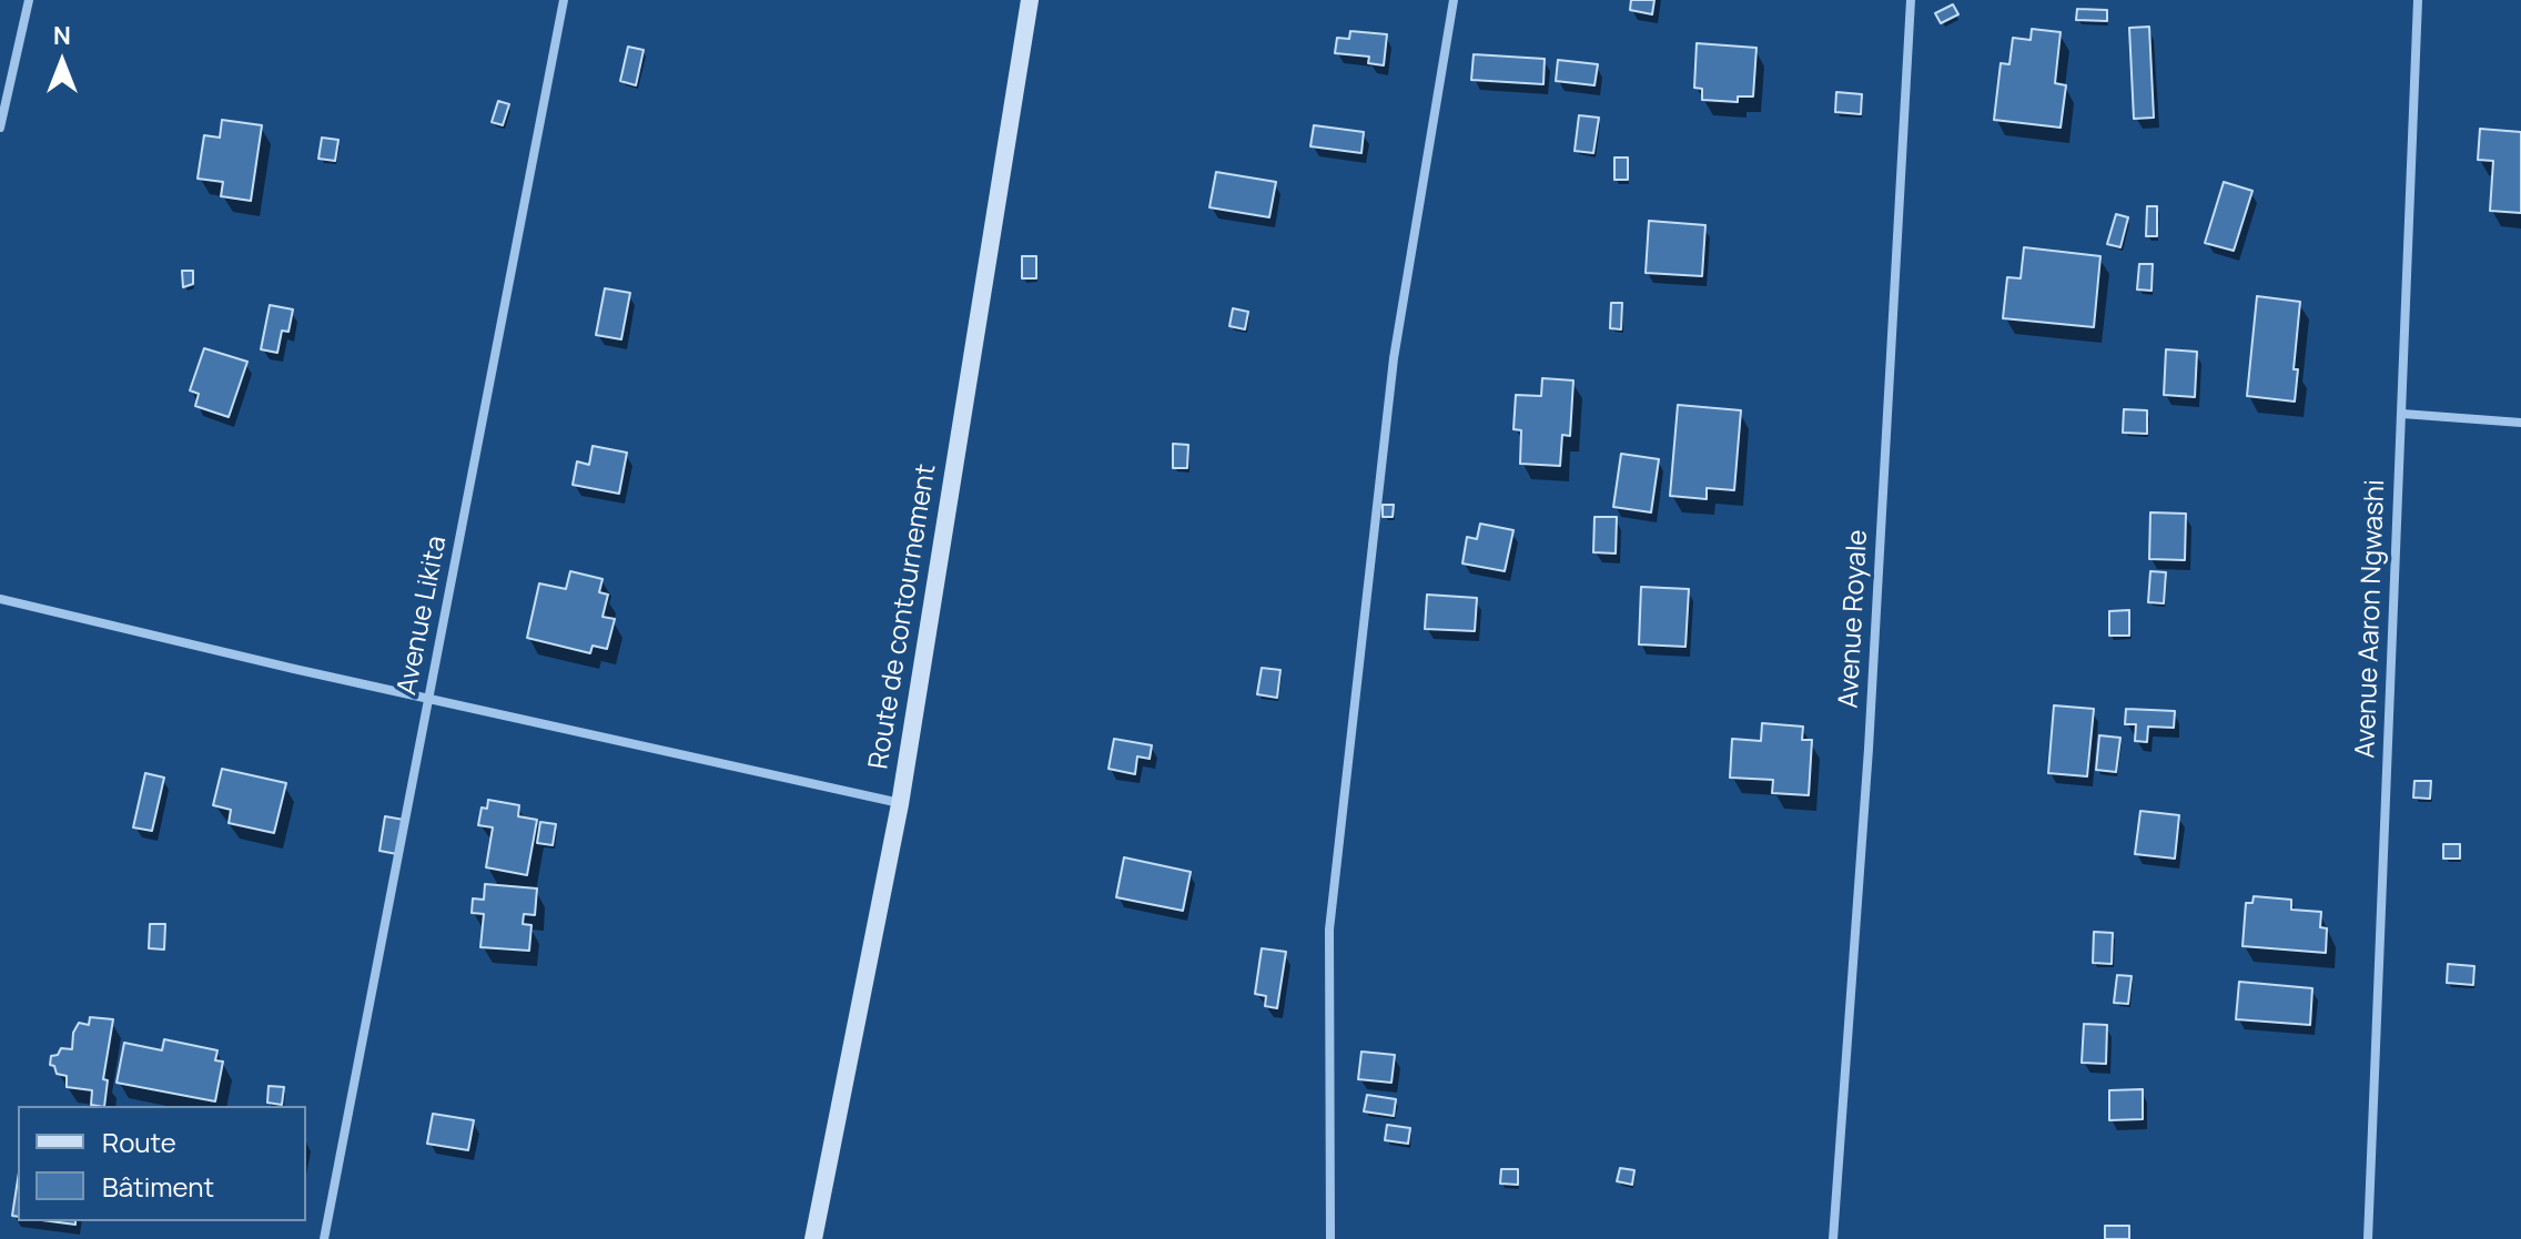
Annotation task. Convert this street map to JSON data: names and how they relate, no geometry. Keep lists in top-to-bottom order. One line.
{"streets":{"street":["Avenue Likita","Route de contournement","Avenue Royale","Avenue Aaron Ngwashi"]},"legend":["Route","Bâtiment"],"north":"top"}
